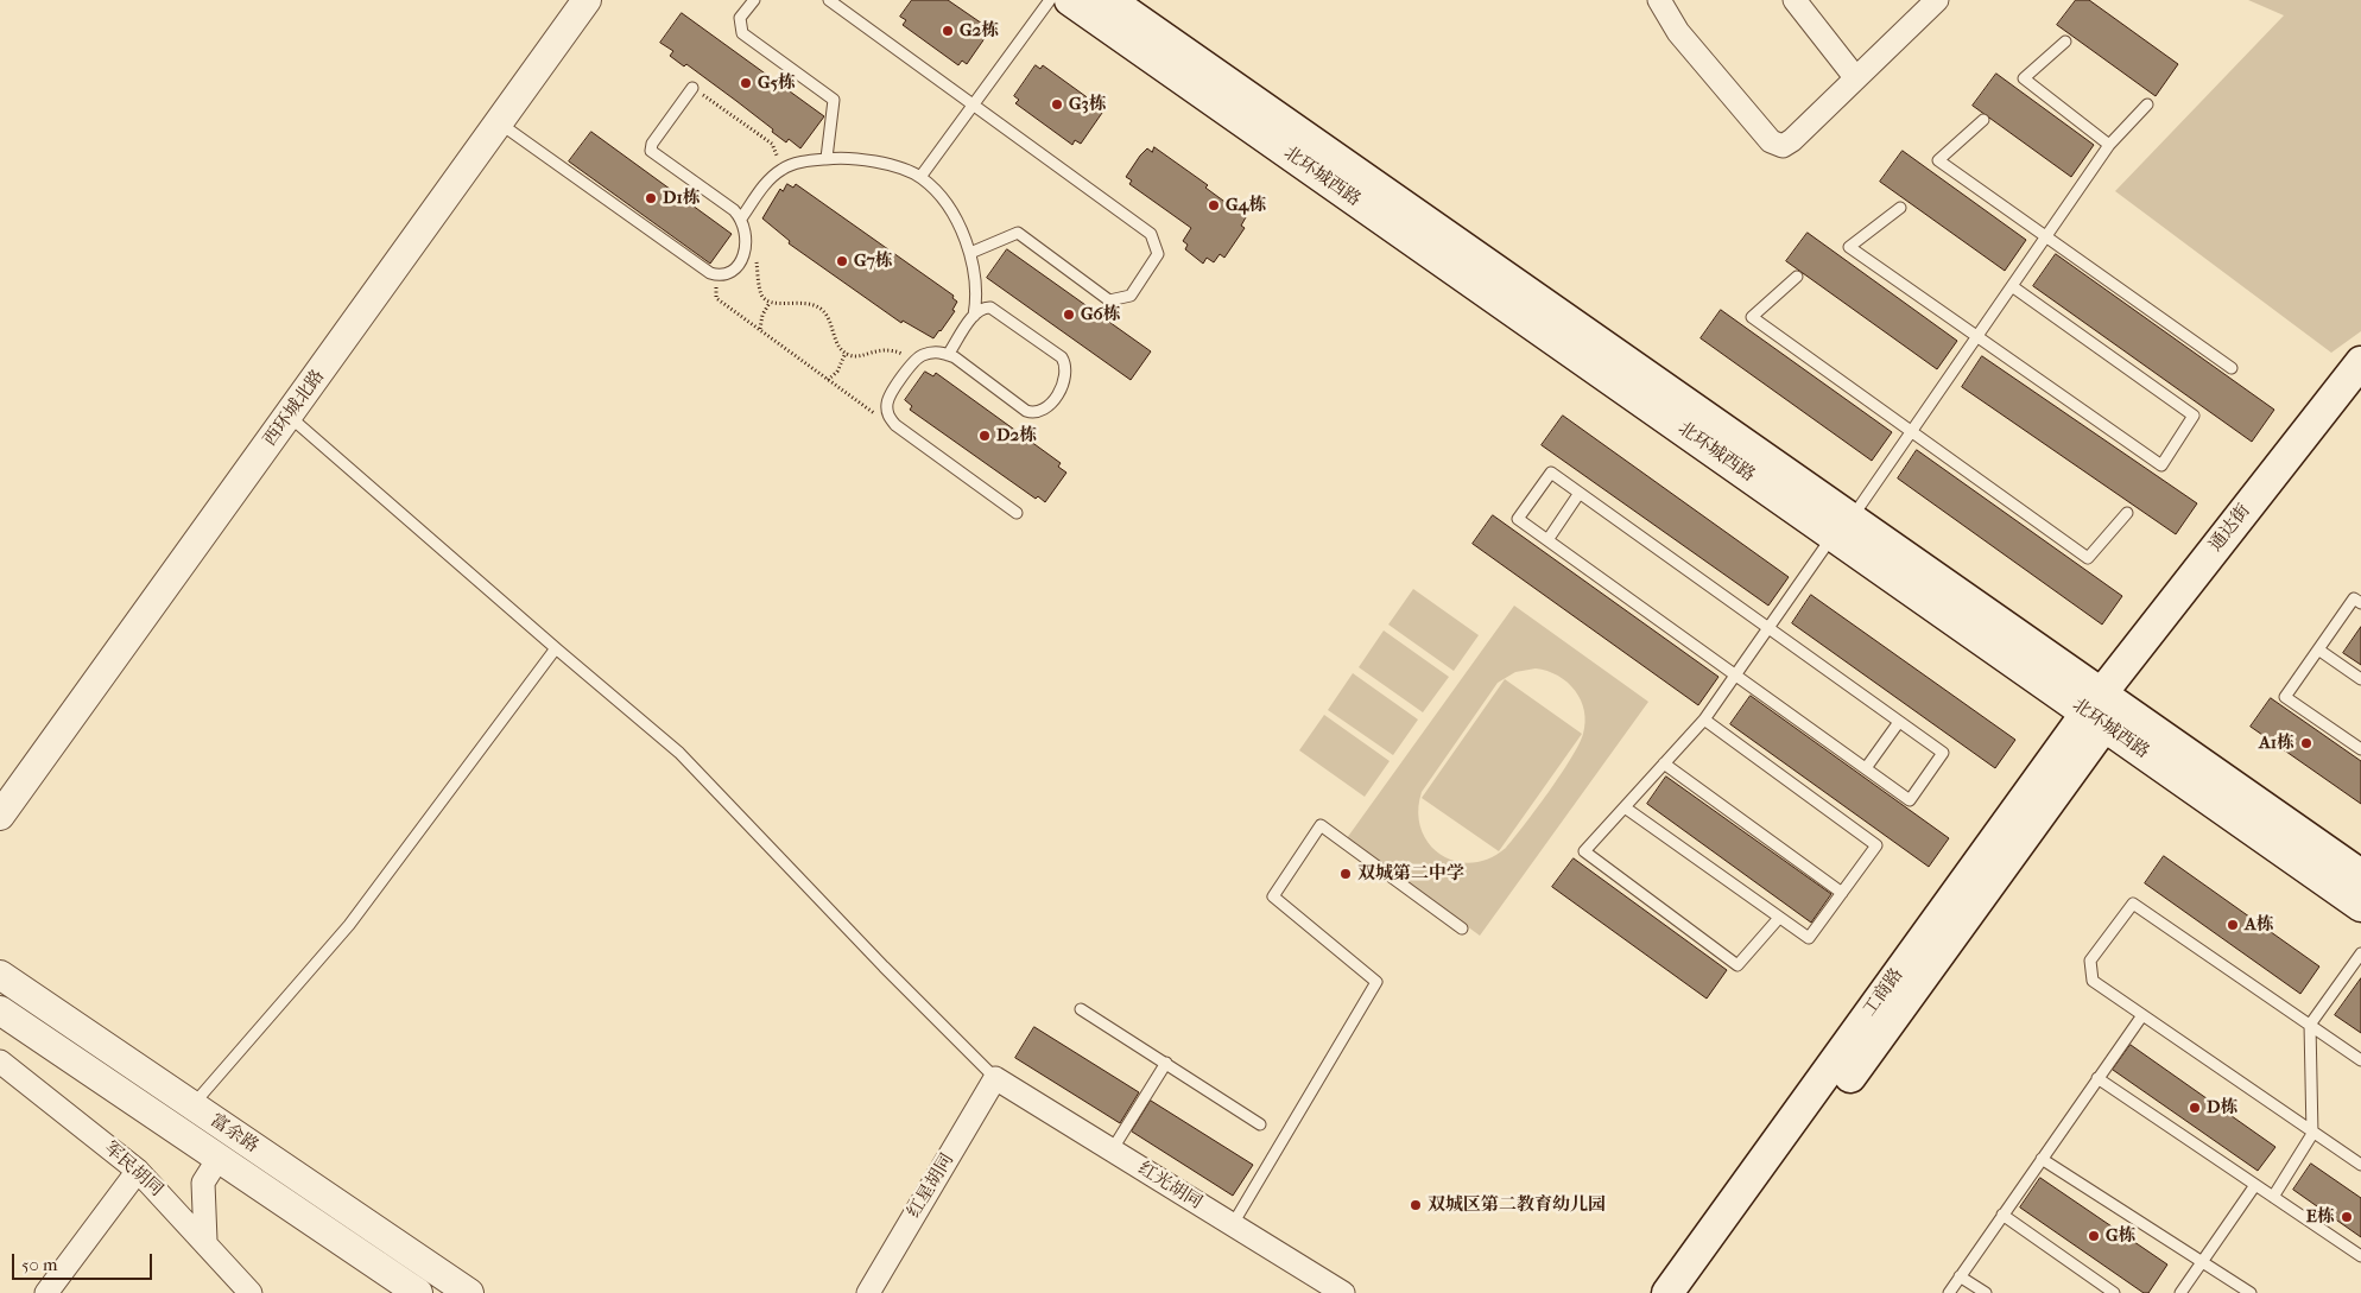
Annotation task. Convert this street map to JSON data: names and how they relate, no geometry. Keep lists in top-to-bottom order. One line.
{"streets":{"main road":["北环城西路","通达街","工商路"],"street":["西环城北路","富余路","军民胡同","红星胡同","红光胡同"]},"crossings":[["北环城西路","通达街"],["北环城西路","工商路"],["通达街","工商路"],["红星胡同","红光胡同"]],"places":["G2栋","G5栋","G3栋","D1栋","G4栋","G7栋","G6栋","D2栋","A1栋","双城第二中学","A栋","D栋","双城区第二教育幼儿园","E栋","G栋"],"scale_bar":"50 m"}
